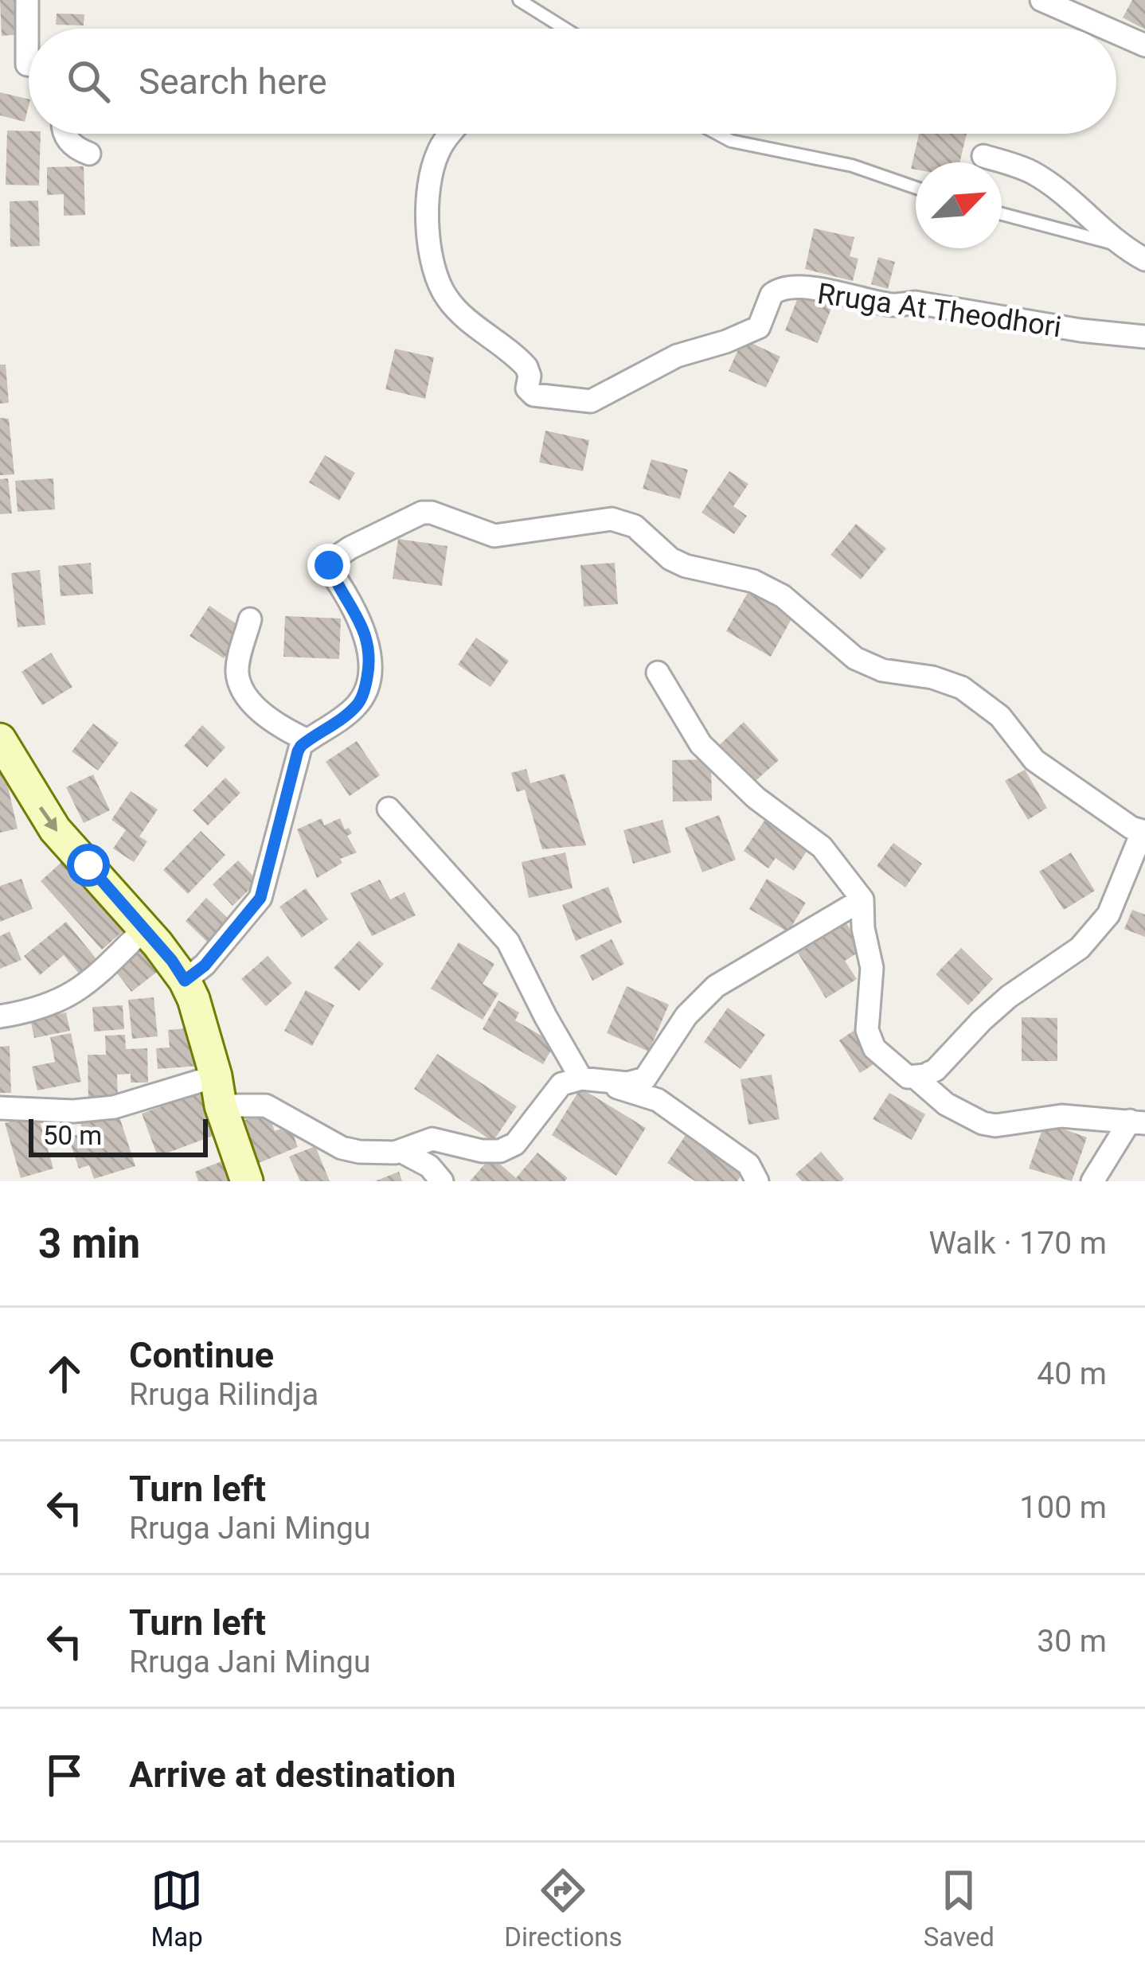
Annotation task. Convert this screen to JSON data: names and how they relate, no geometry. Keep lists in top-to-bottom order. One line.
{"streets":{"street":["Rruga At Theodhori"]},"scale_bar":"50 m","north":"top right","page":{"search":"Search here","scale":"50 m","heading":["3 min","Walk · 170 m"],"list":[["Continue","Rruga Rilindja","40 m"],["Turn left","Rruga Jani Mingu","100 m"],["Turn left","Rruga Jani Mingu","30 m"],"Arrive at destination"],"nav":["Map","Directions","Saved"]}}
